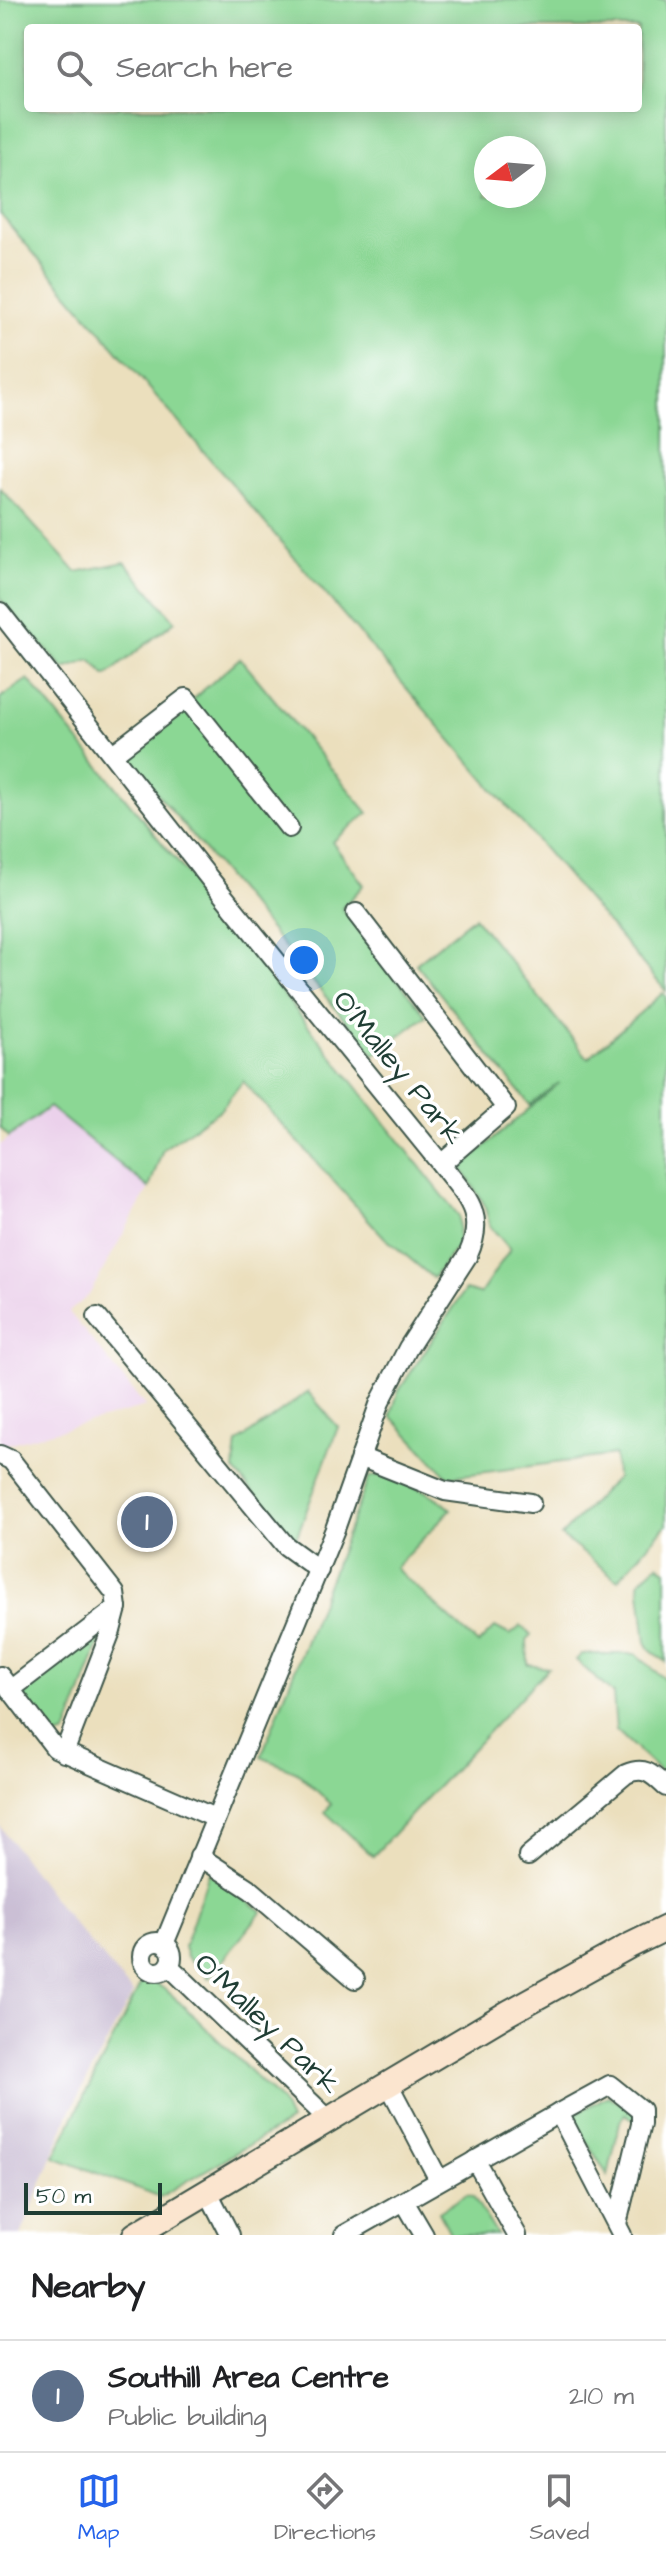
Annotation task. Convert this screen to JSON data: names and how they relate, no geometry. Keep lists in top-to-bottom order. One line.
{"streets":{"street":["O'Malley Park"]},"scale_bar":"50 m","north":"left","page":{"search":"Search here","pins":"1","scale":"50 m","heading":"Nearby","list":[{"mark":"1","name":"Southill Area Centre","note":"Public building","value":"210 m"}],"nav":["Map","Directions","Saved"]}}
